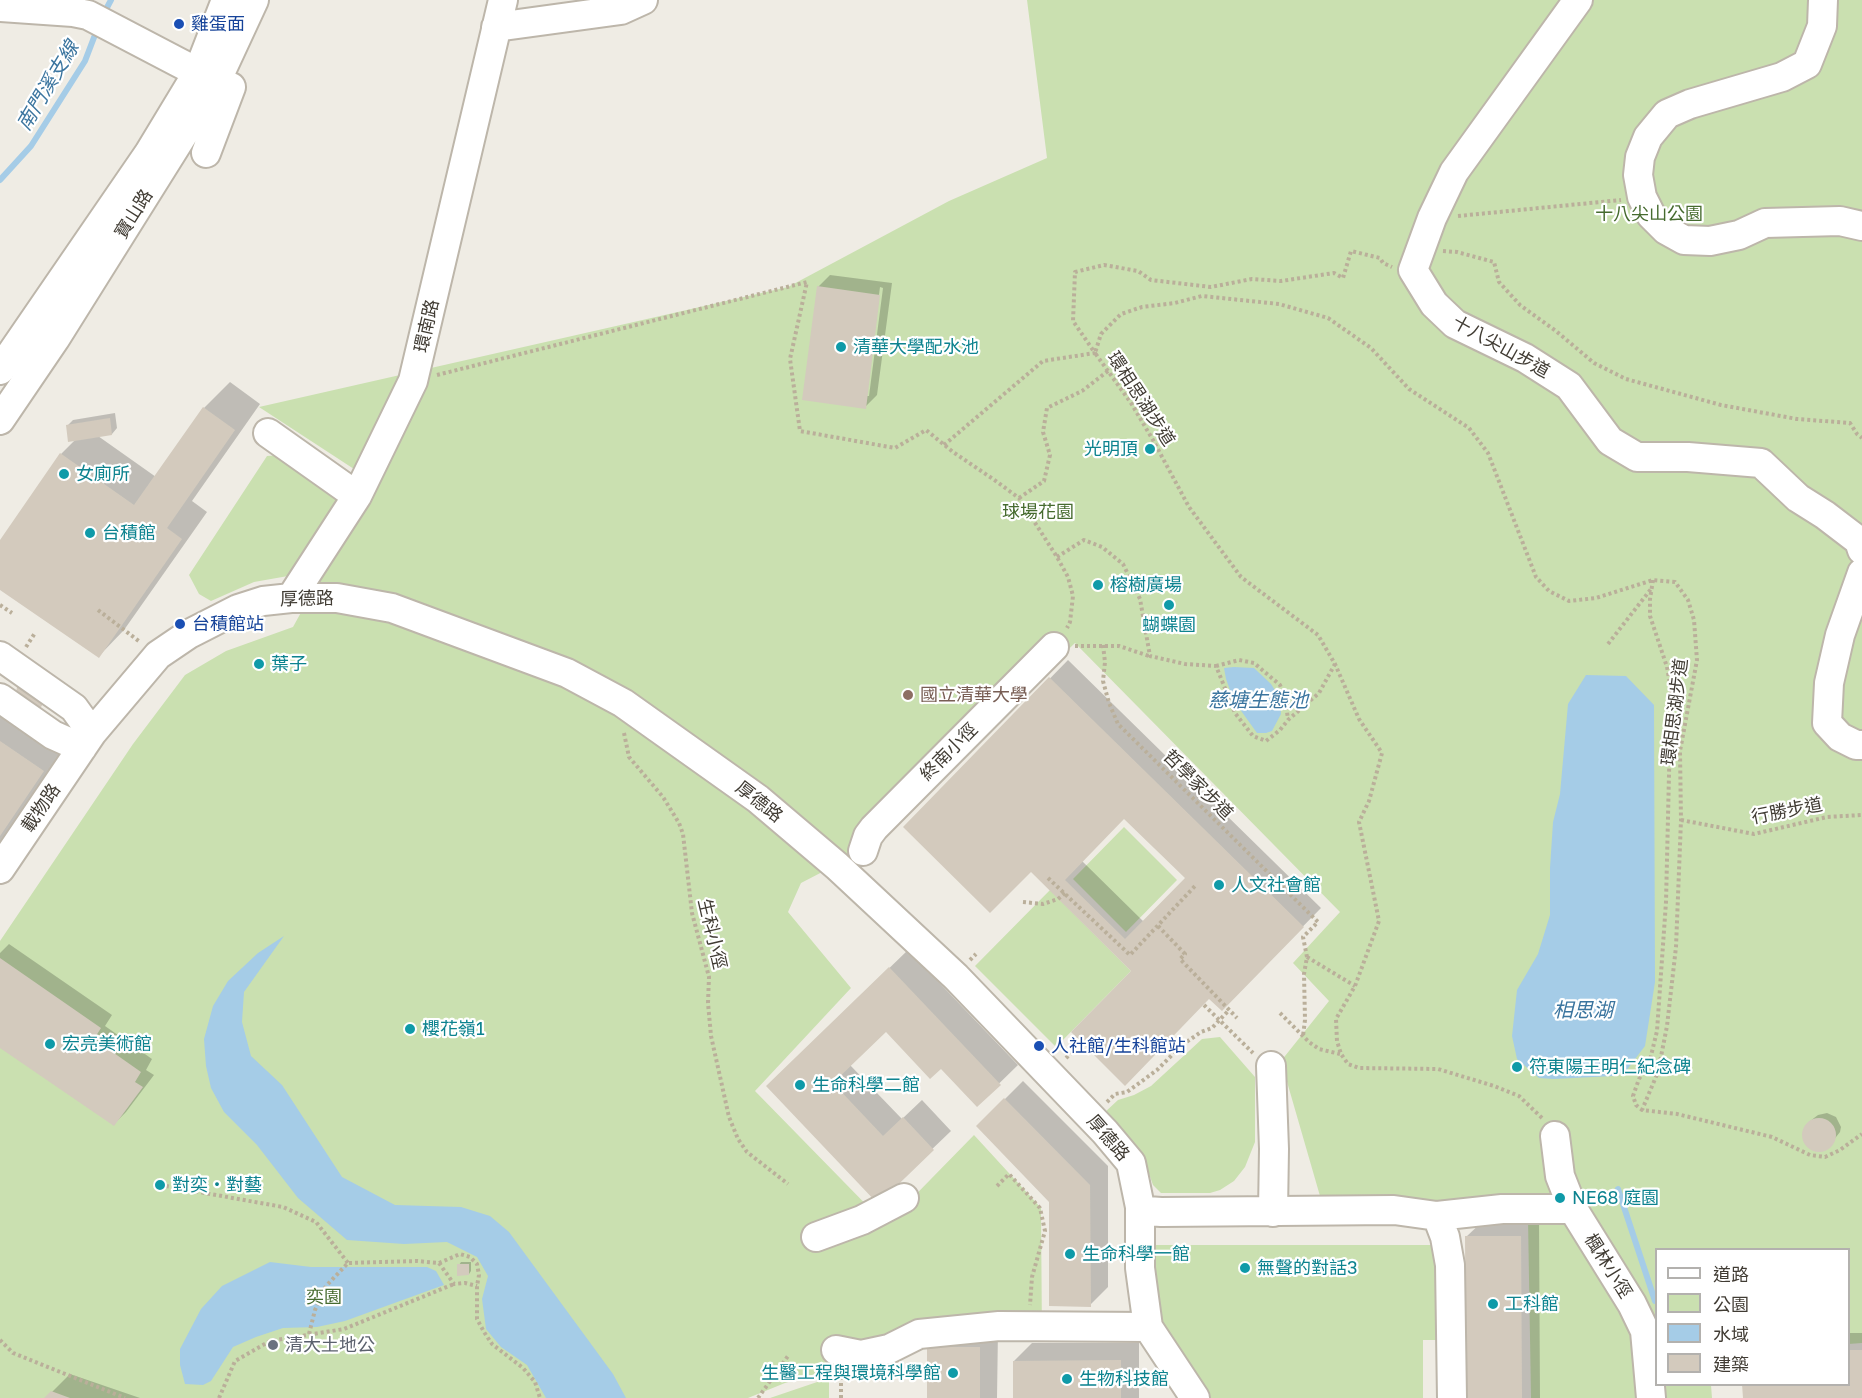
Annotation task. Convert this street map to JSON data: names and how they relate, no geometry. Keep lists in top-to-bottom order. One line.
{"streets":{"street":["寶山路","環南路","十八尖山步道","厚德路","終南小徑","載物路","楓林小徑"],"path":["環相思湖步道","哲學家步道","行勝步道","生科小徑"]},"crossings":[["環南路","厚德路"],["環相思湖步道","行勝步道"],["厚德路","載物路"]],"water":["南門溪支線","慈塘生態池","相思湖"],"parks":["十八尖山公園","球場花園","奕園"],"places":["雞蛋面","清華大學配水池","光明頂","女廁所","台積館","榕樹廣場","蝴蝶園","台積館站","葉子","國立清華大學","人文社會館","櫻花嶺1","宏亮美術館","人社館/生科館站","符東陽王明仁紀念碑","生命科學二館","對奕‧對藝","NE68 庭園","生命科學一館","無聲的對話3","工科館","清大土地公","生醫工程與環境科學館","生物科技館"],"legend":["道路","公園","水域","建築"]}
